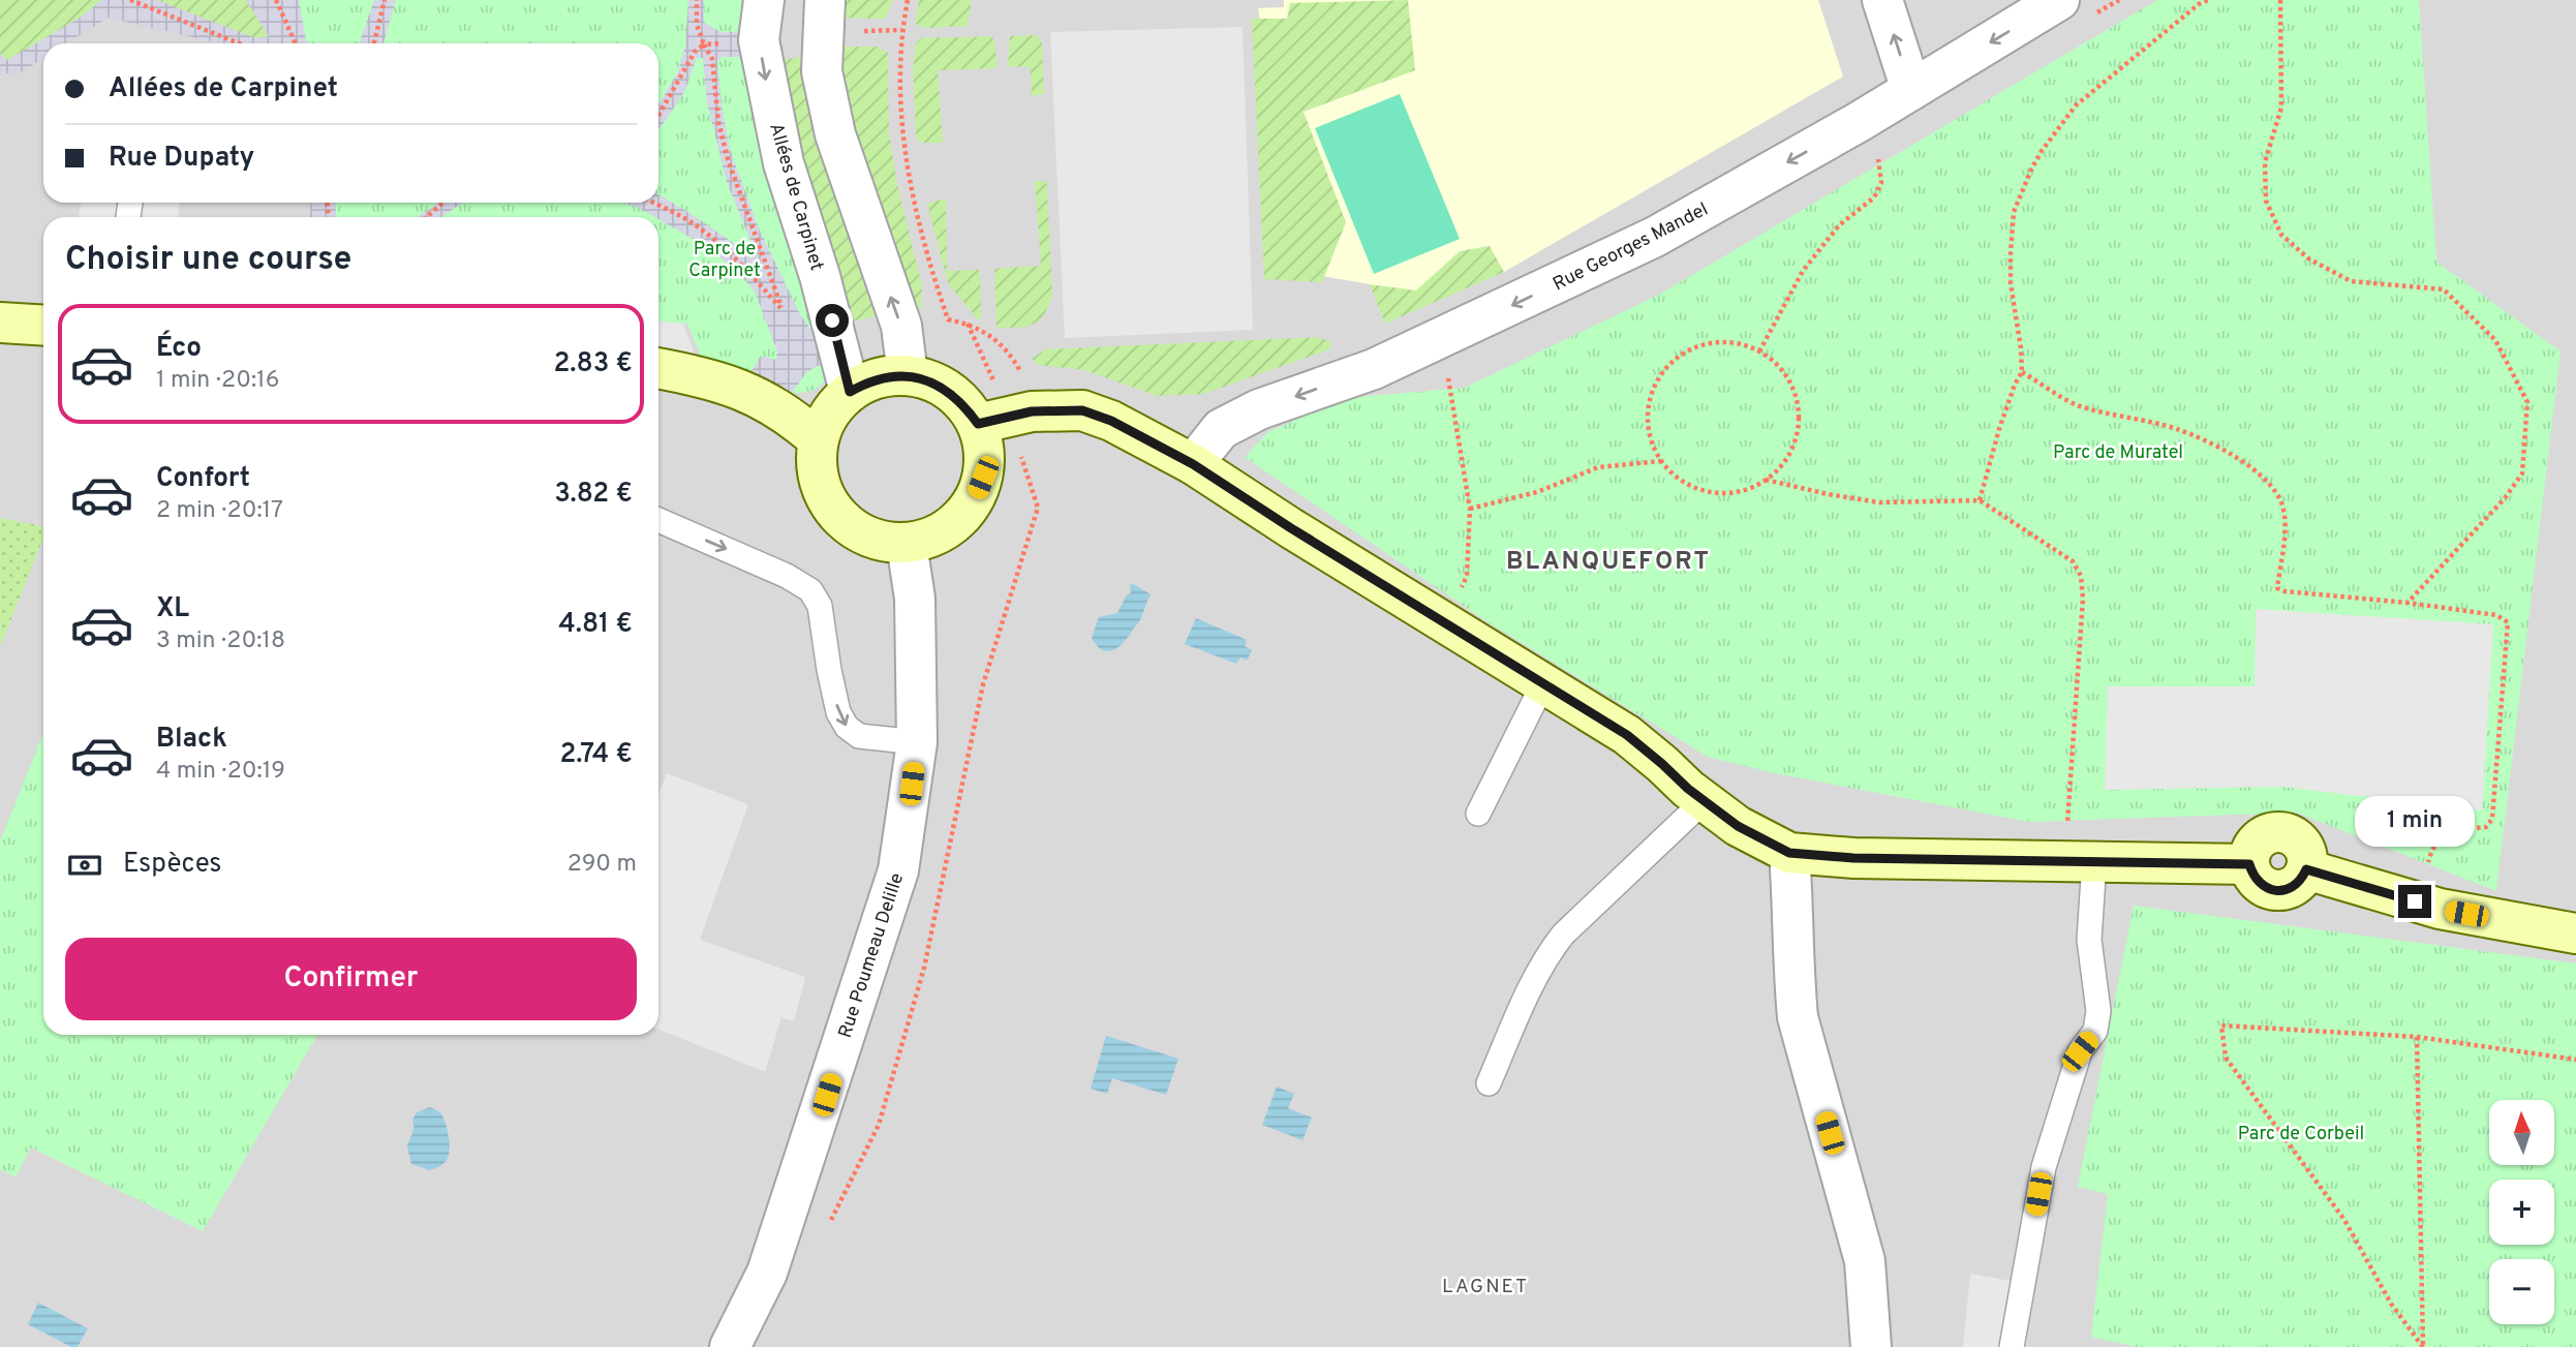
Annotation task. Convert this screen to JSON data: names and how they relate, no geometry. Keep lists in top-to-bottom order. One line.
{"streets":{"street":["Allées de Carpinet","Rue Georges Mandel","Rue Poumeau Delille"]},"crossings":[["Allées de Carpinet","Rue Poumeau Delille"]],"one_way":["Rue Georges Mandel"],"districts":["BLANQUEFORT","LAGNET"],"parks":["Parc de Carpinet","Parc de Muratel","Parc de Corbeil"],"north":"top","page":{"banner":["Allées de Carpinet","Rue Dupaty"],"heading":"Choisir une course","list":[{"name":"Éco","note":"1 min · 20:16","value":"2.83 €"},{"name":"Confort","note":"2 min · 20:17","value":"3.82 €"},{"name":"XL","note":"3 min · 20:18","value":"4.81 €"},{"name":"Black","note":"4 min · 20:19","value":"2.74 €"}],"bubble":"1 min","pay":["Espèces","290 m"],"buttons":"Confirmer","map_buttons":["+","−"]}}
